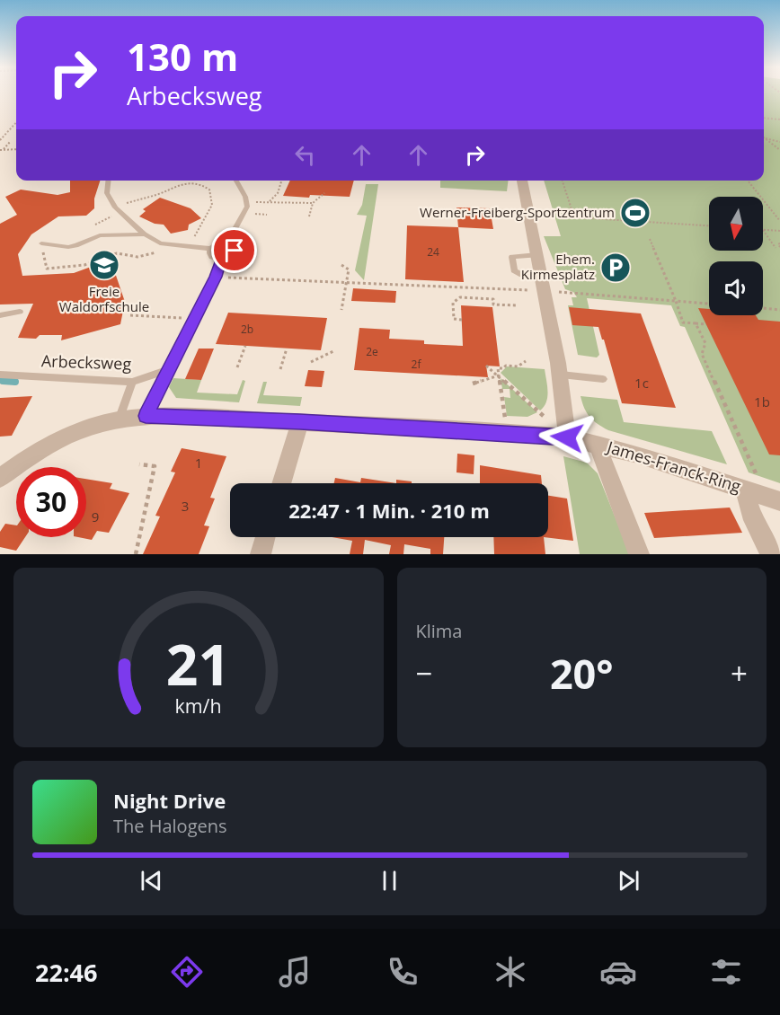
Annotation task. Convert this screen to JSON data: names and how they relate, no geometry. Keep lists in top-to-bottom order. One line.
{"streets":{"street":["James-Franck-Ring"],"lane":["Arbecksweg"]},"places":{"sports":["Werner-Freiberg-Sportzentrum"],"school or university":["Freie Waldorfschule"],"parking":["Ehem. Kirmesplatz"]},"house_numbers":["24","2b","2e","2f","1c","1b","1","3","9"],"north":"bottom","page":{"turn":["130 m","Arbecksweg"],"limit":"30","trip":"22:47 · 1 Min. · 210 m","tile":"Klima","heat":["−","20°","+"],"song":["Night Drive","The Halogens"],"tabs":"22:46","gauge":["21","km/h"]}}
